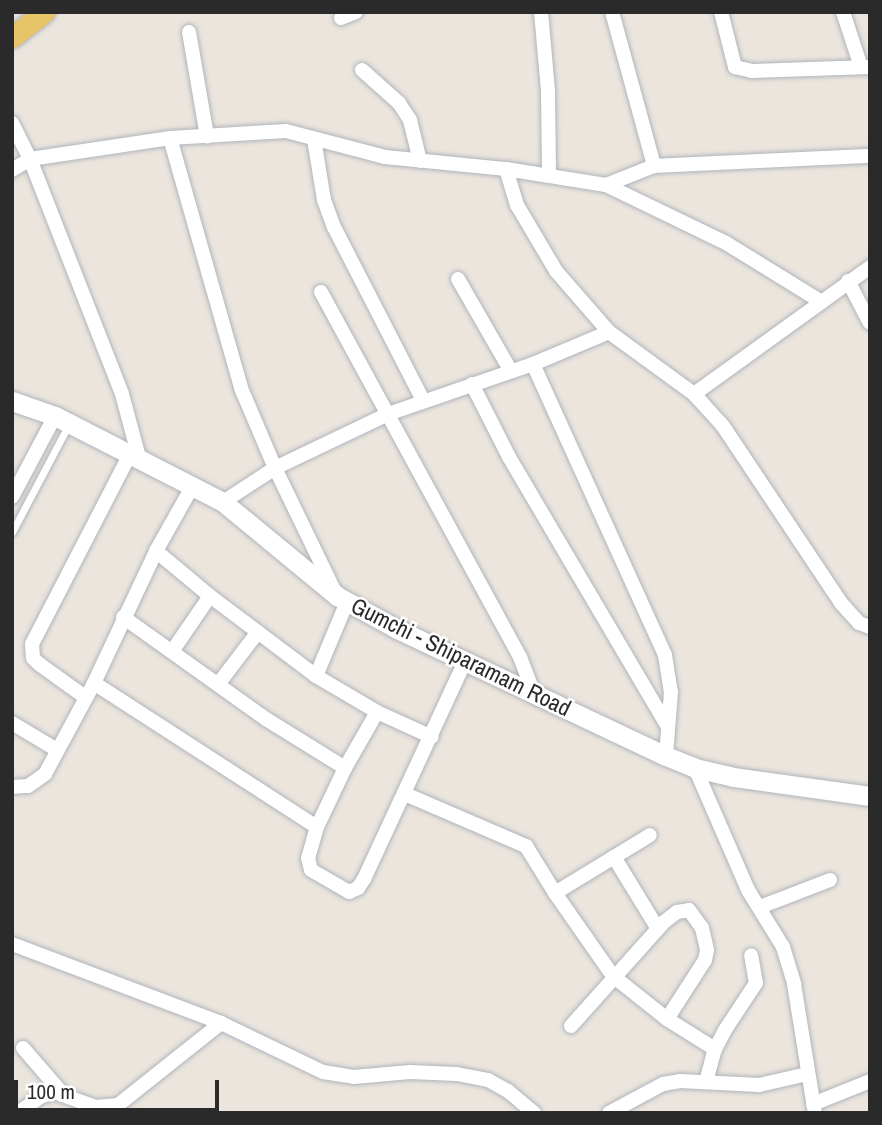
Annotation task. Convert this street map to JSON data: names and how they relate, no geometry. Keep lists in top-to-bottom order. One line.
{"streets":{"street":["Gumchi - Shiparamam Road"]},"scale_bar":"100 m"}
